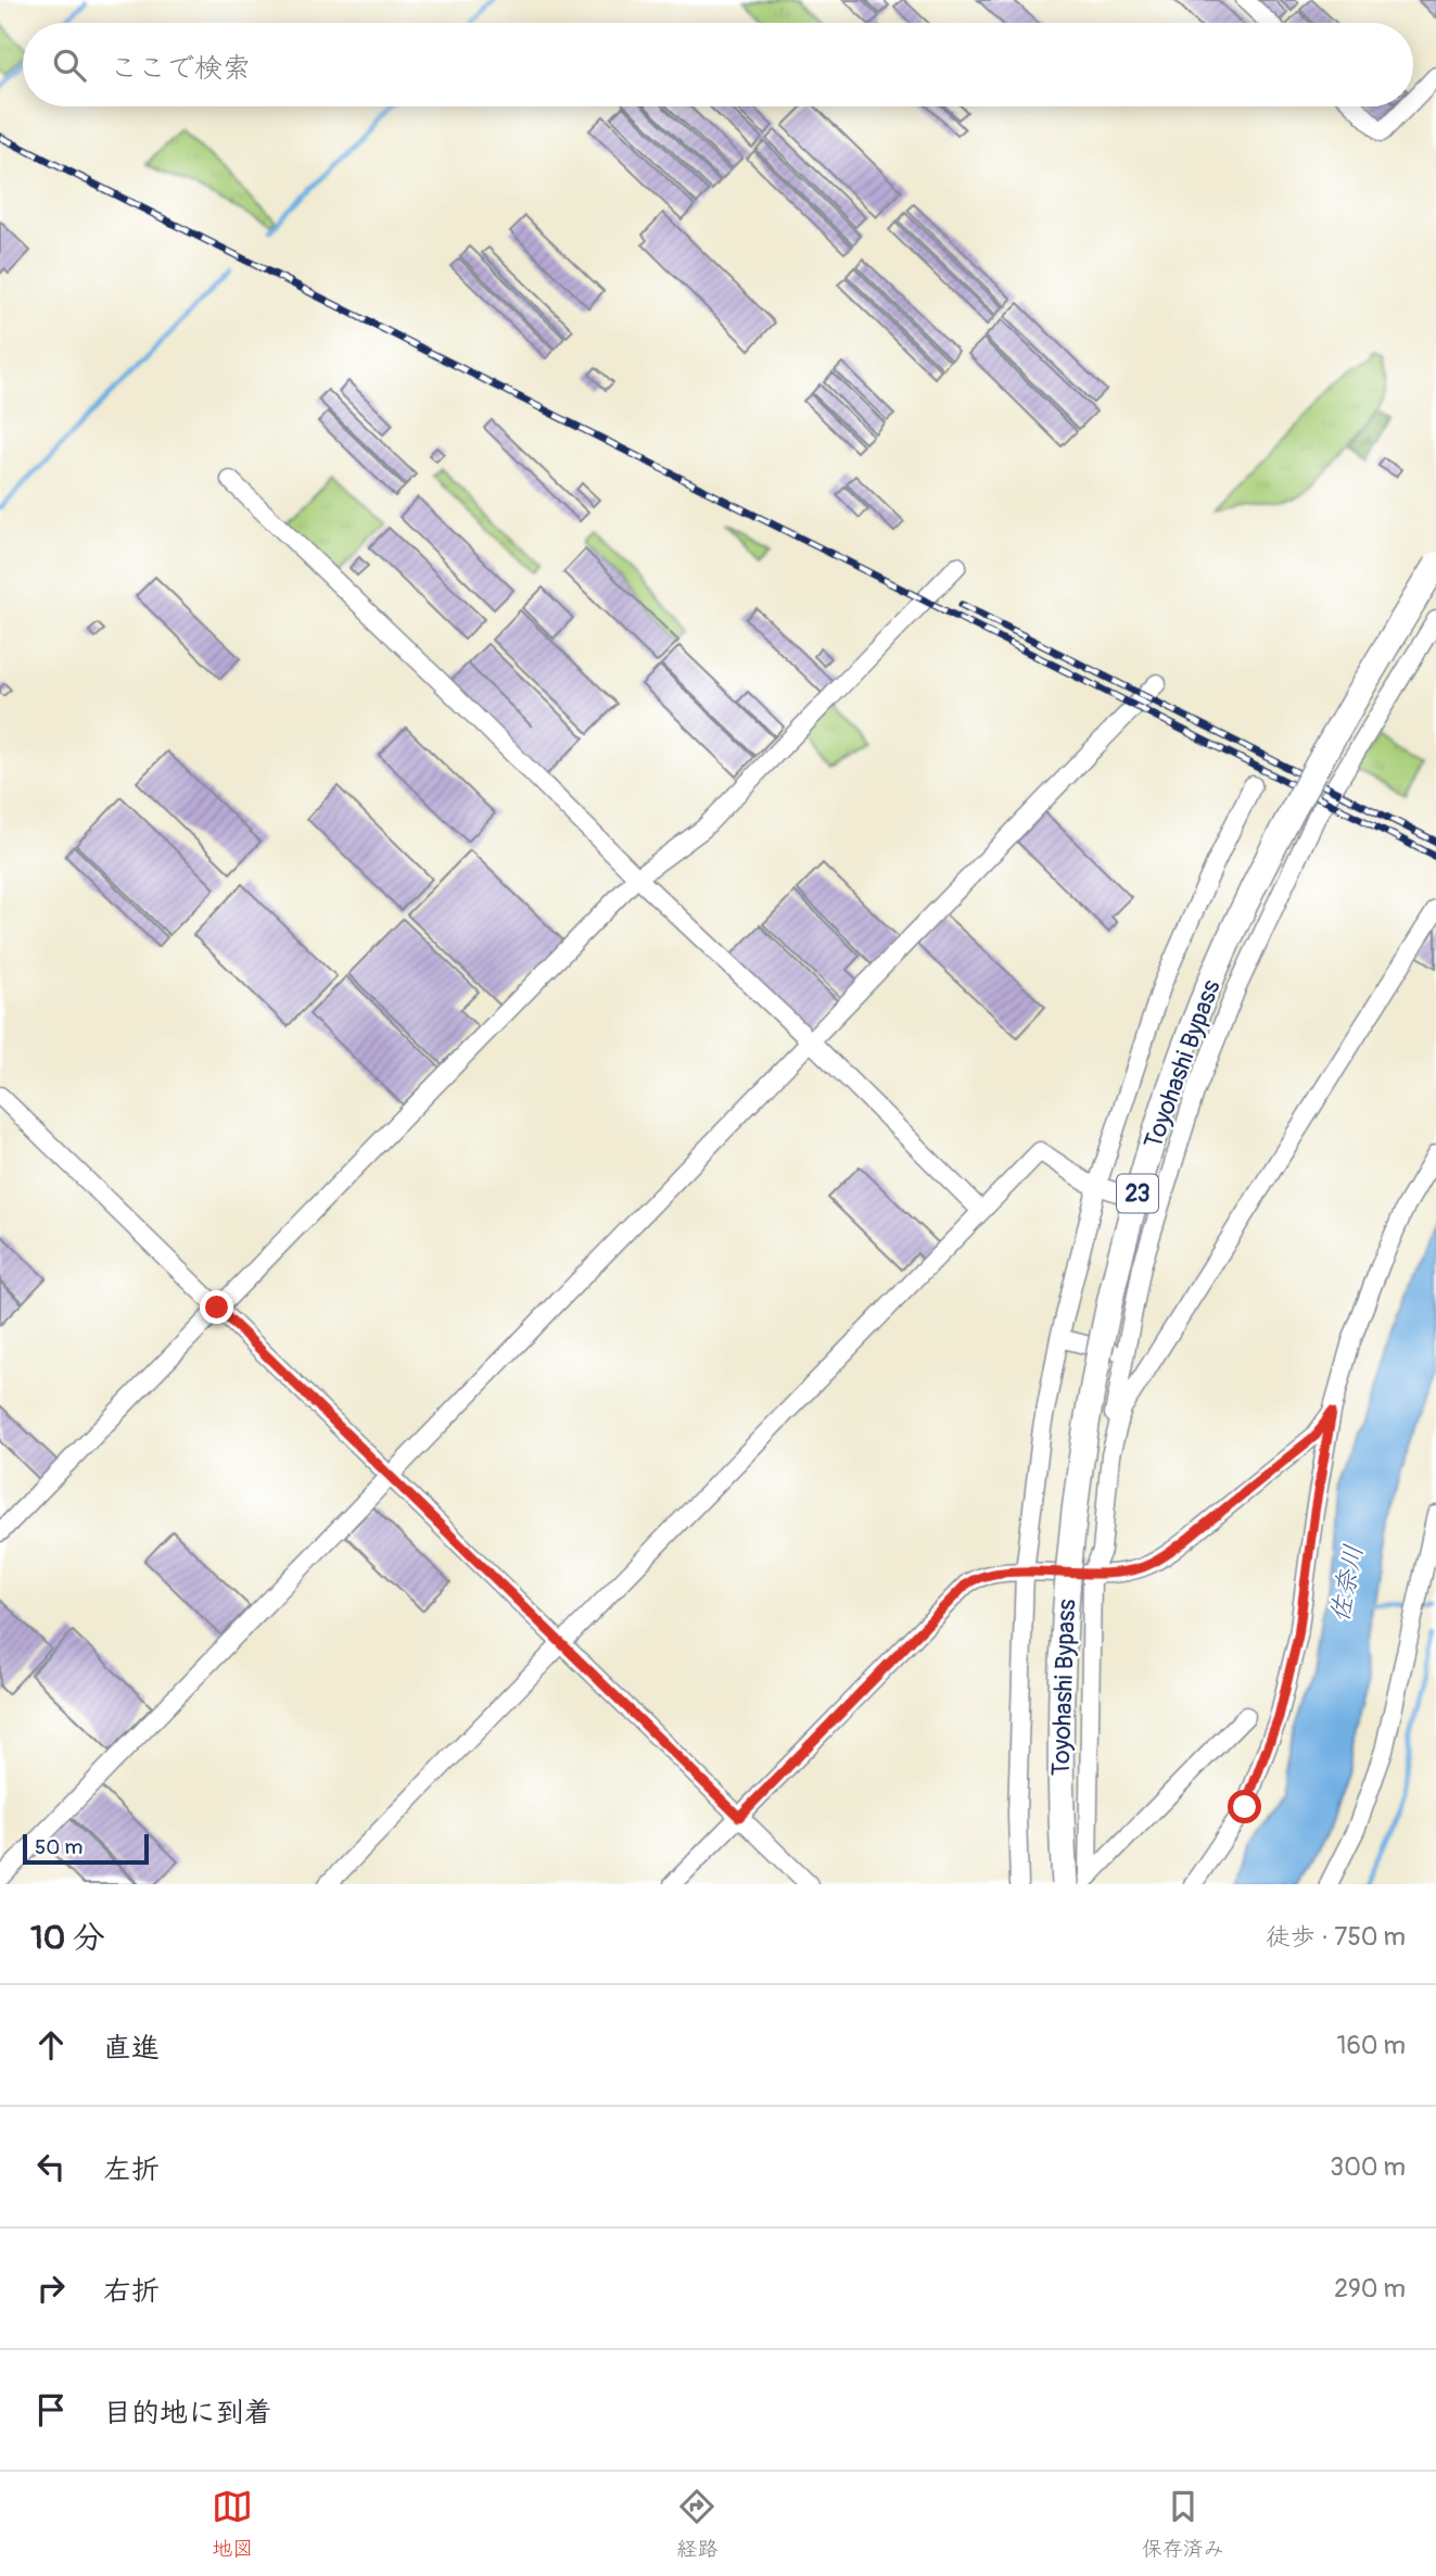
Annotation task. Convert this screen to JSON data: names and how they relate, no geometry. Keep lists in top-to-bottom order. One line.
{"streets":{"highway":["Toyohashi Bypass","23"]},"water":["佐奈川"],"scale_bar":"50 m","page":{"search":"ここで検索","scale":"50 m","heading":["10 分","徒歩 · 750 m"],"list":[["直進","160 m"],["左折","300 m"],["右折","290 m"],"目的地に到着"],"nav":["地図","経路","保存済み"]}}
